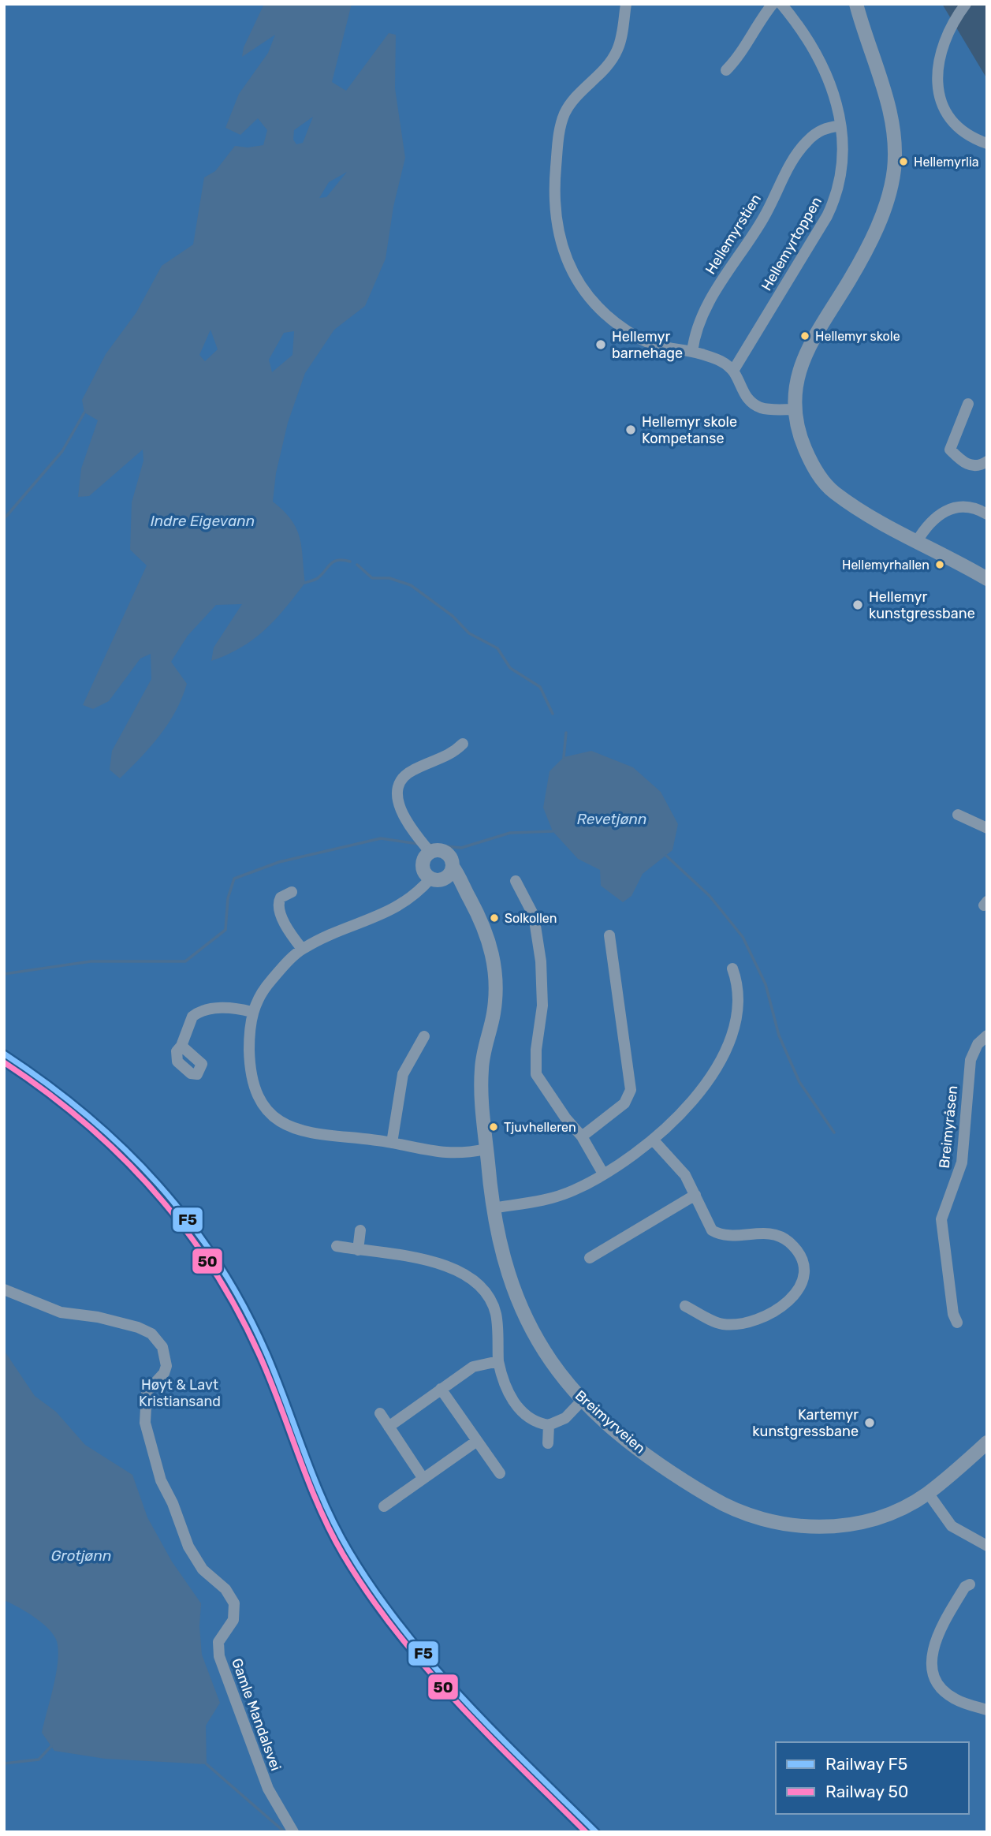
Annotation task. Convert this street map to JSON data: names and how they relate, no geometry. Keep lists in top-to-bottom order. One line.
{"streets":{"street":["Hellemyrstien","Hellemyrtoppen","Breimyråsen","Breimyrveien","Gamle Mandalsvei"]},"crossings":[["Hellemyrstien","Hellemyrtoppen"]],"water":["Indre Eigevann","Revetjønn","Grotjønn"],"parks":["Høyt & Lavt Kristiansand"],"places":["Hellemyrlia","Hellemyr skole","Hellemyr barnehage","Hellemyr skole Kompetanse","Hellemyrhallen","Hellemyr kunstgressbane","Solkollen","Tjuvhelleren","Kartemyr kunstgressbane"],"lines":["rail line F5","rail line 50"],"legend":["Railway F5","Railway 50"]}
